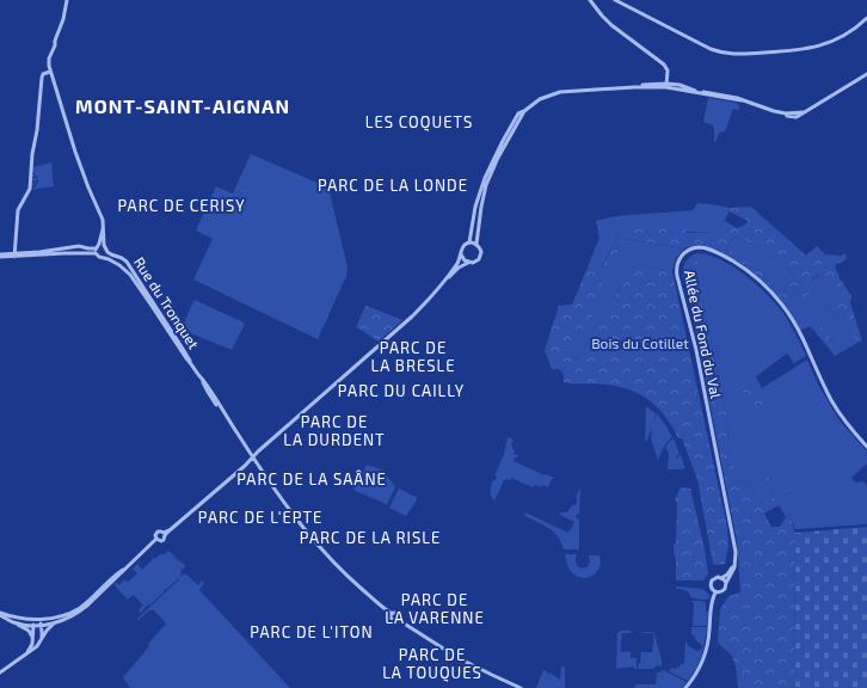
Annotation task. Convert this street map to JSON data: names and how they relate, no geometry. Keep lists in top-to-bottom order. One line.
{"streets":{"street":["Rue du Tronquet","Allée du Fond du Val"]},"districts":["MONT-SAINT-AIGNAN","LES COQUETS","PARC DE LA LONDE","PARC DE CERISY","PARC DE LA BRESLE","PARC DU CAILLY","PARC DE LA DURDENT","PARC DE LA SAÂNE","PARC DE L'EPTE","PARC DE LA RISLE","PARC DE LA VARENNE","PARC DE L'ITON","PARC DE LA TOUQUES"],"parks":["Bois du Cotillet"]}
